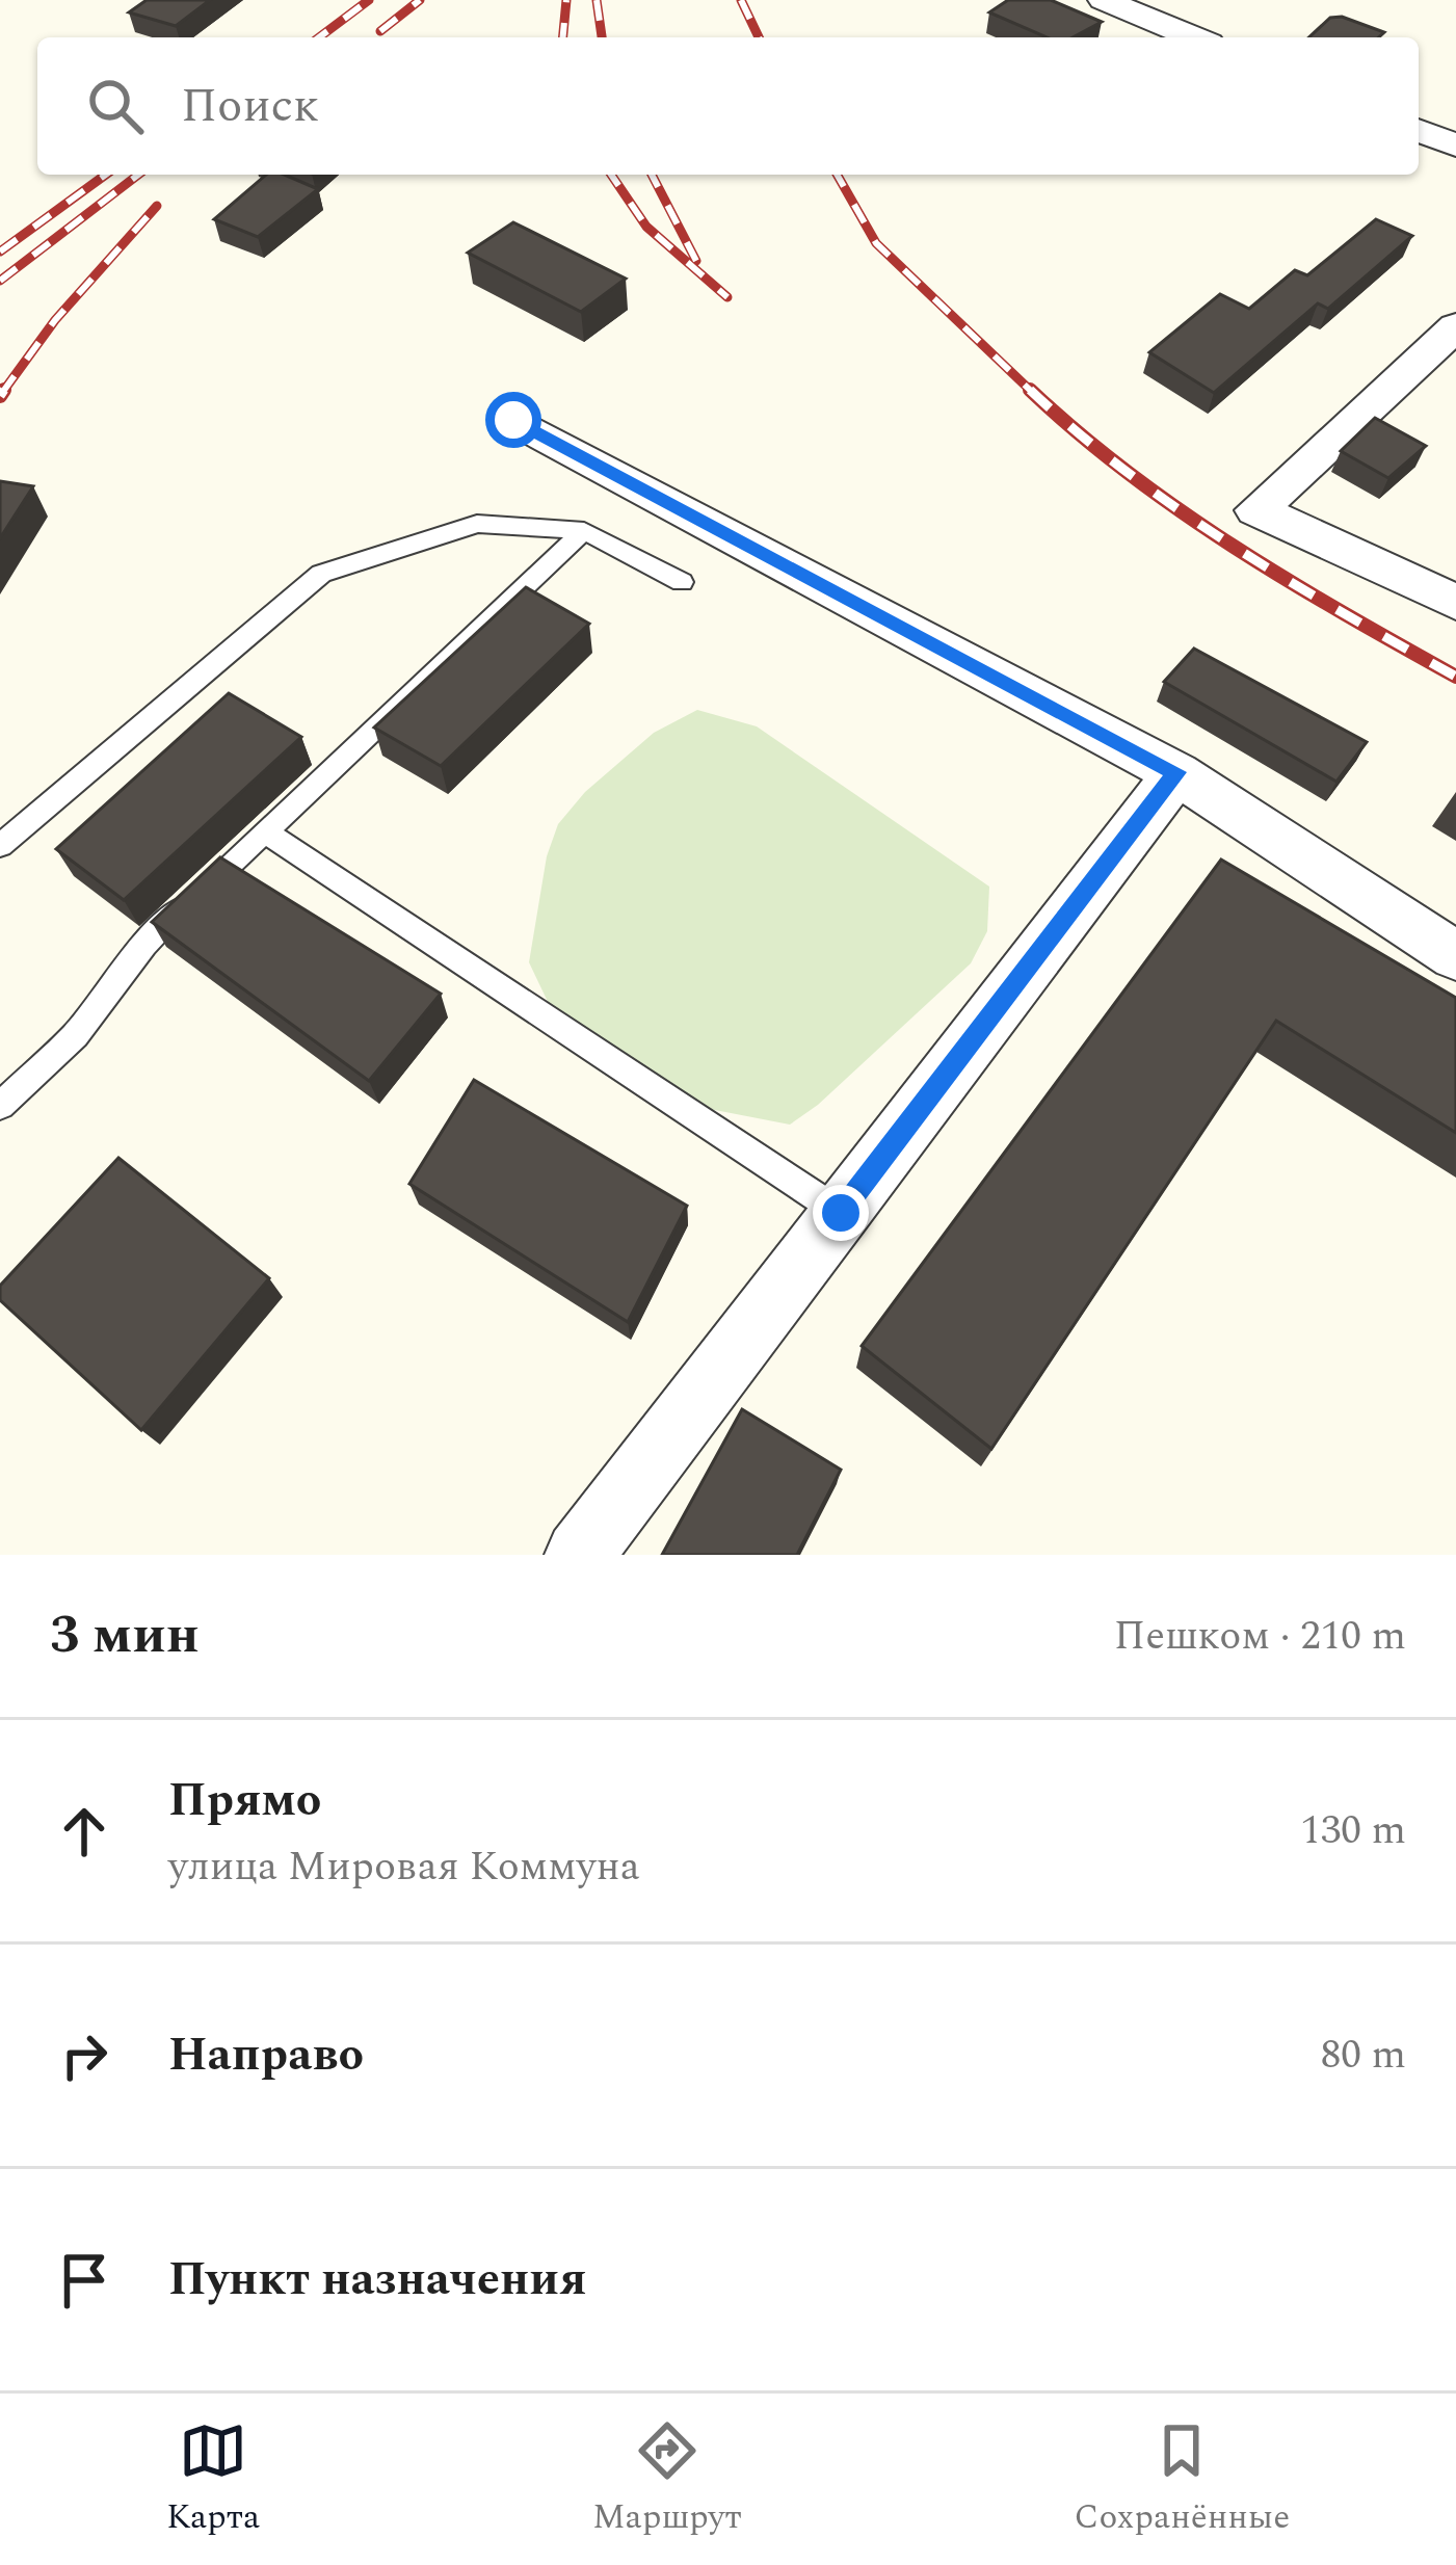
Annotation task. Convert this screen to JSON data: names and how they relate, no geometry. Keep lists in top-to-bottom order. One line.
{"page":{"search":"Поиск","heading":["3 мин","Пешком · 210 m"],"list":[["Прямо","улица Мировая Коммуна","130 m"],["Направо","80 m"],"Пункт назначения"],"nav":["Карта","Маршрут","Сохранённые"]}}
